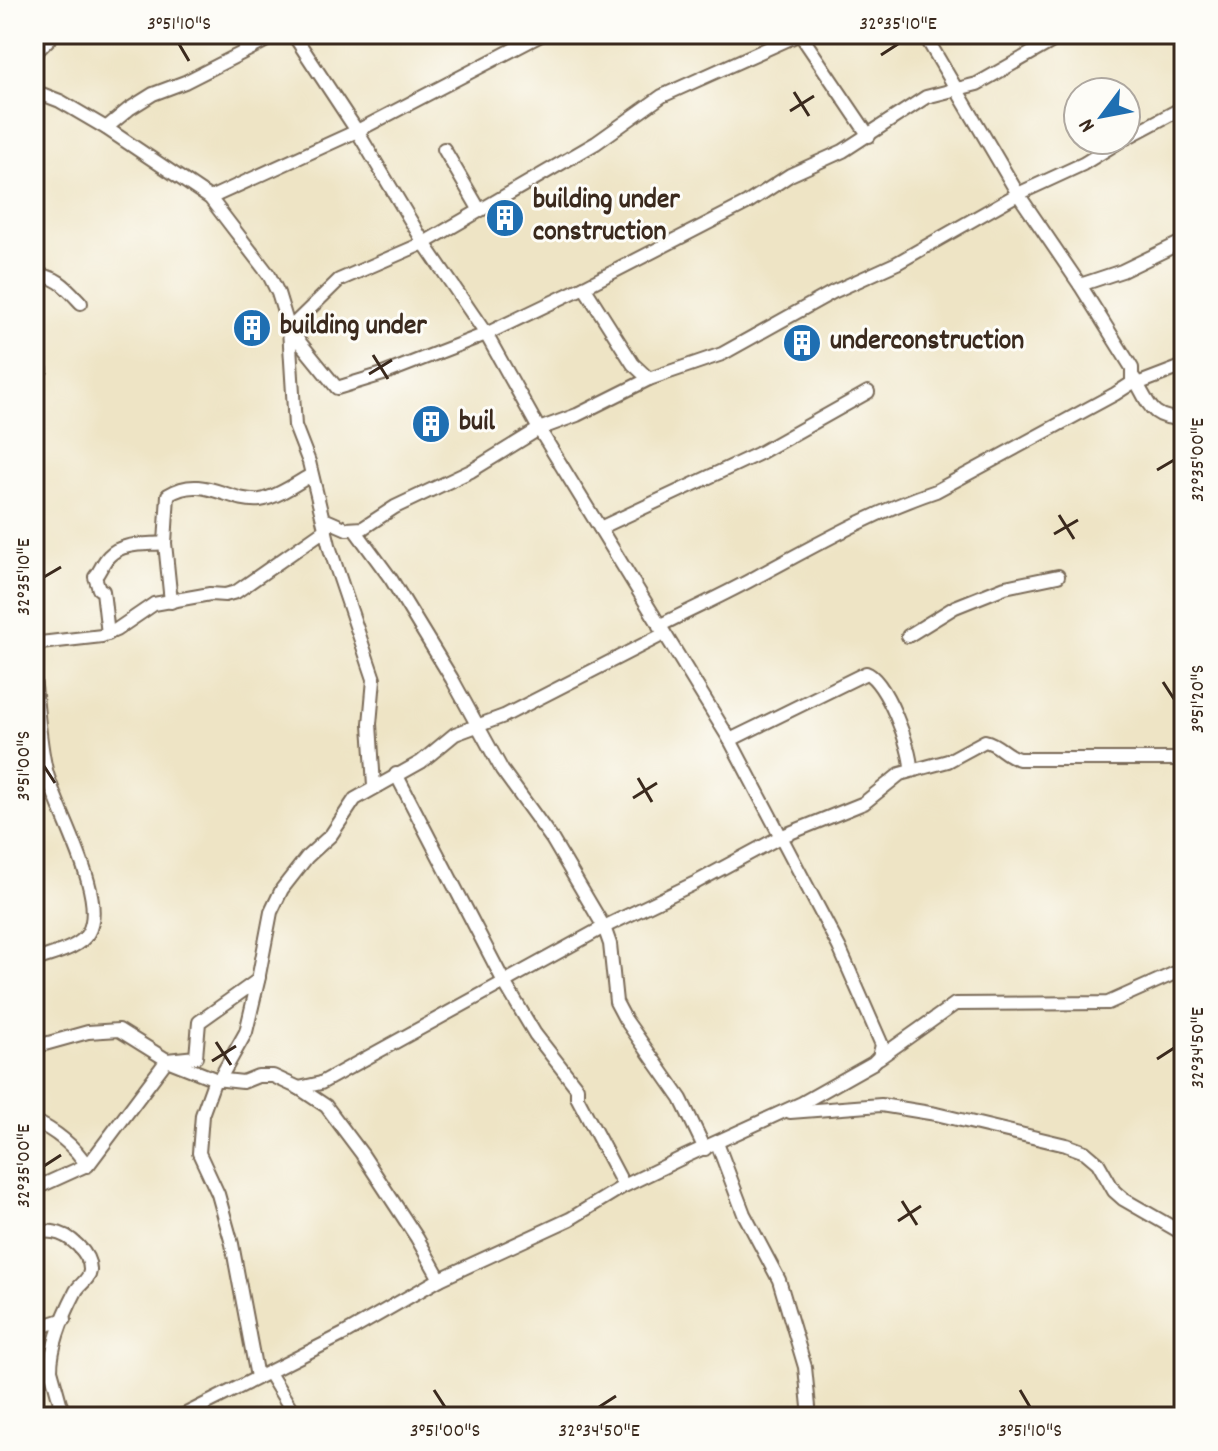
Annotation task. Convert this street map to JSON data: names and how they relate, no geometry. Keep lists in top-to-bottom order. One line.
{"places":{"building":["building under construction","building under","underconstruction","buil"]},"north":"bottom left","coordinates":["3°51'10\"S","32°35'10\"E","32°35'00\"E","3°51'20\"S","3°51'00\"S","32°34'50\"E"]}
